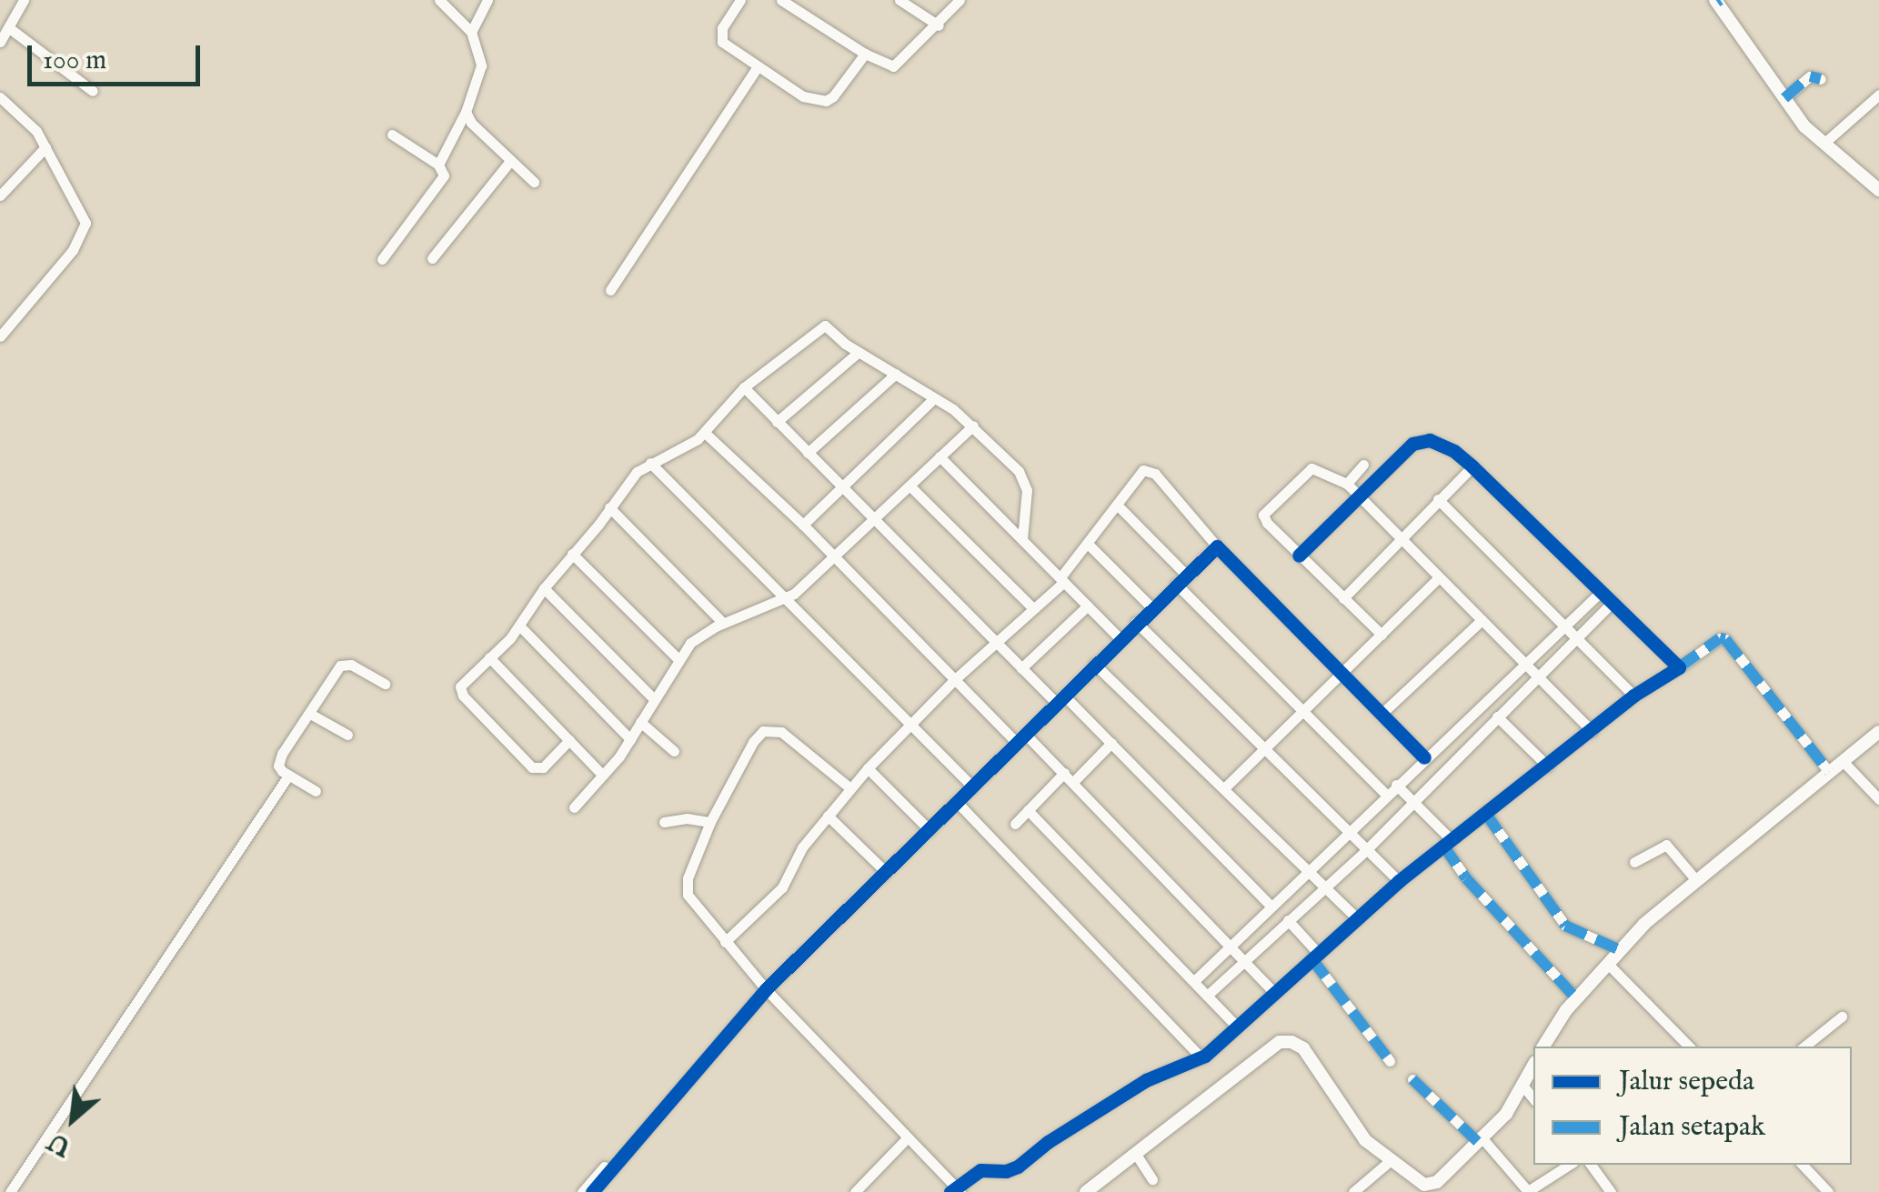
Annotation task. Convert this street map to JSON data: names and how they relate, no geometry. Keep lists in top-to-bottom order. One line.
{"legend":["Jalur sepeda","Jalan setapak"],"scale_bar":"100 m","north":"bottom left"}
